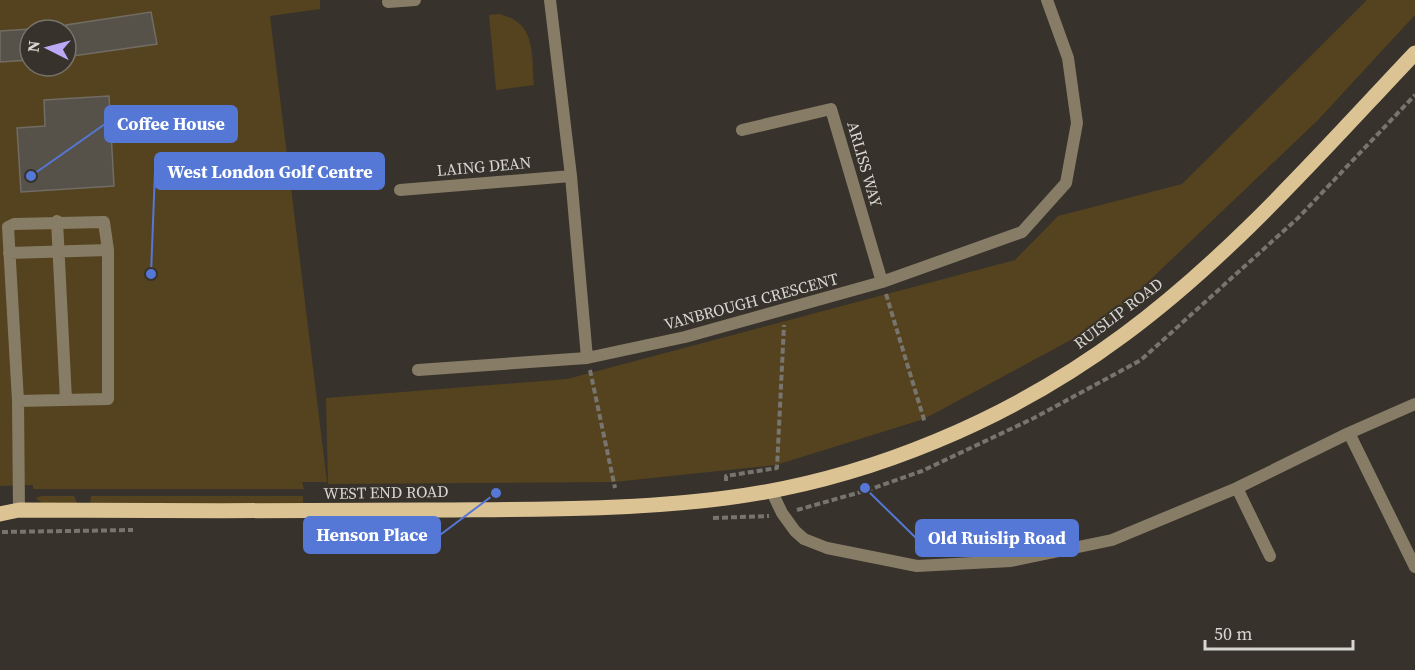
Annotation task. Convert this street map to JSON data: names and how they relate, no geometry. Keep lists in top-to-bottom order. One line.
{"streets":{"main road":["RUISLIP ROAD","WEST END ROAD"],"street":["ARLISS WAY","LAING DEAN","VANBROUGH CRESCENT"]},"crossings":[["ARLISS WAY","VANBROUGH CRESCENT"],["RUISLIP ROAD","WEST END ROAD"]],"places":["Coffee House","West London Golf Centre","Old Ruislip Road","Henson Place"],"scale_bar":"50 m","north":"left"}
